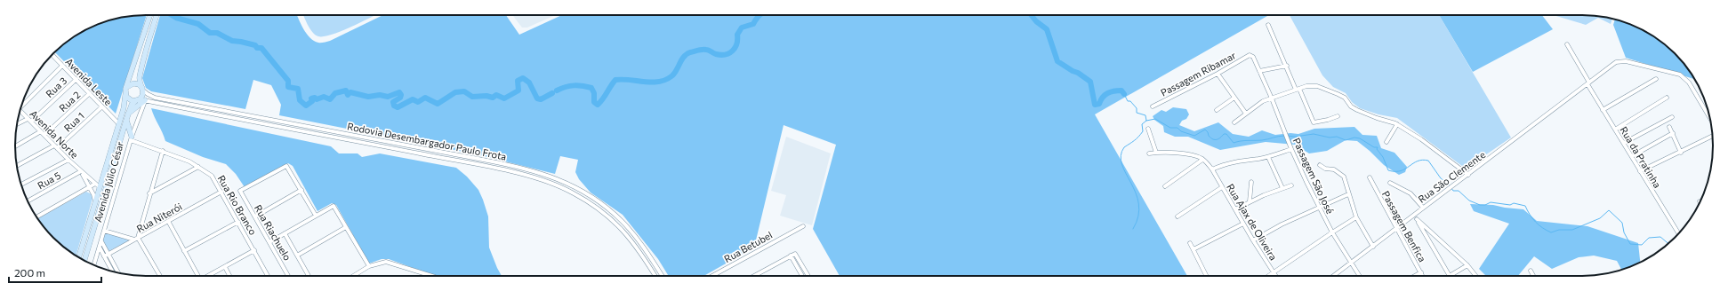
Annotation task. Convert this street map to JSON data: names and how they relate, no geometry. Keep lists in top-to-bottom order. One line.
{"streets":{"main road":["Avenida Júlio César"],"street":["Passagem Ribamar","Avenida Leste","Rua 3","Rua 2","Rua 1","Avenida Norte","Rodovia Desembargador Paulo Frota","Rua da Pratinha","Passagem São José","Rua São Clemente","Rua 5","Rua Rio Branco","Rua Niterói","Rua Ajax de Oliveira","Passagem Benfica","Rua Riachuelo","Rua Betubel"]},"crossings":[["Passagem Ribamar","Passagem São José"],["Avenida Leste","Rua 3"],["Avenida Leste","Rua 2"],["Avenida Leste","Rua 1"],["Avenida Leste","Avenida Júlio César"],["Rua 3","Avenida Norte"],["Rua 2","Avenida Norte"],["Rua 1","Avenida Norte"],["Avenida Norte","Rua 5"],["Rodovia Desembargador Paulo Frota","Avenida Júlio César"],["Rua da Pratinha","Rua São Clemente"],["Passagem São José","Rua São Clemente"],["Rua São Clemente","Passagem Benfica"],["Avenida Júlio César","Rua Rio Branco"],["Rua Rio Branco","Rua Niterói"]],"scale_bar":"200 m"}
